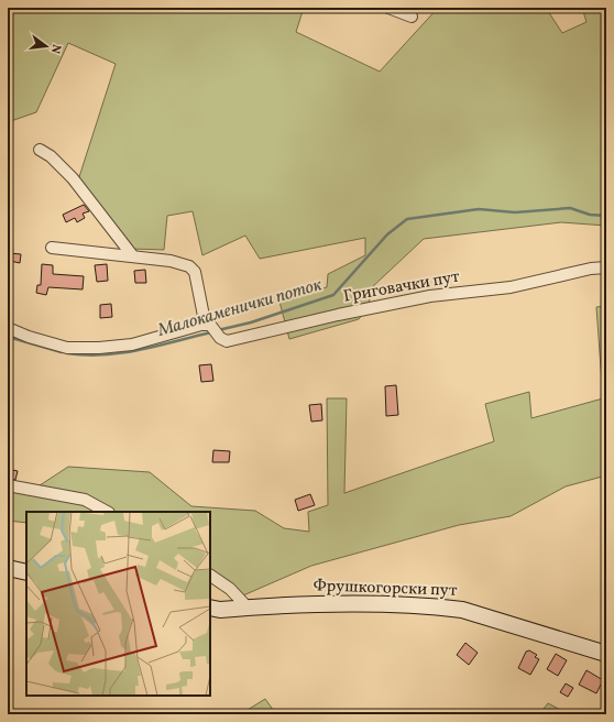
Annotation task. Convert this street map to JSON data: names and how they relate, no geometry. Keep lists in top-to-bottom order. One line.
{"streets":{"street":["Григовачки пут","Фрушкогорски пут"]},"water":["Малокаменички поток"],"north":"right"}
